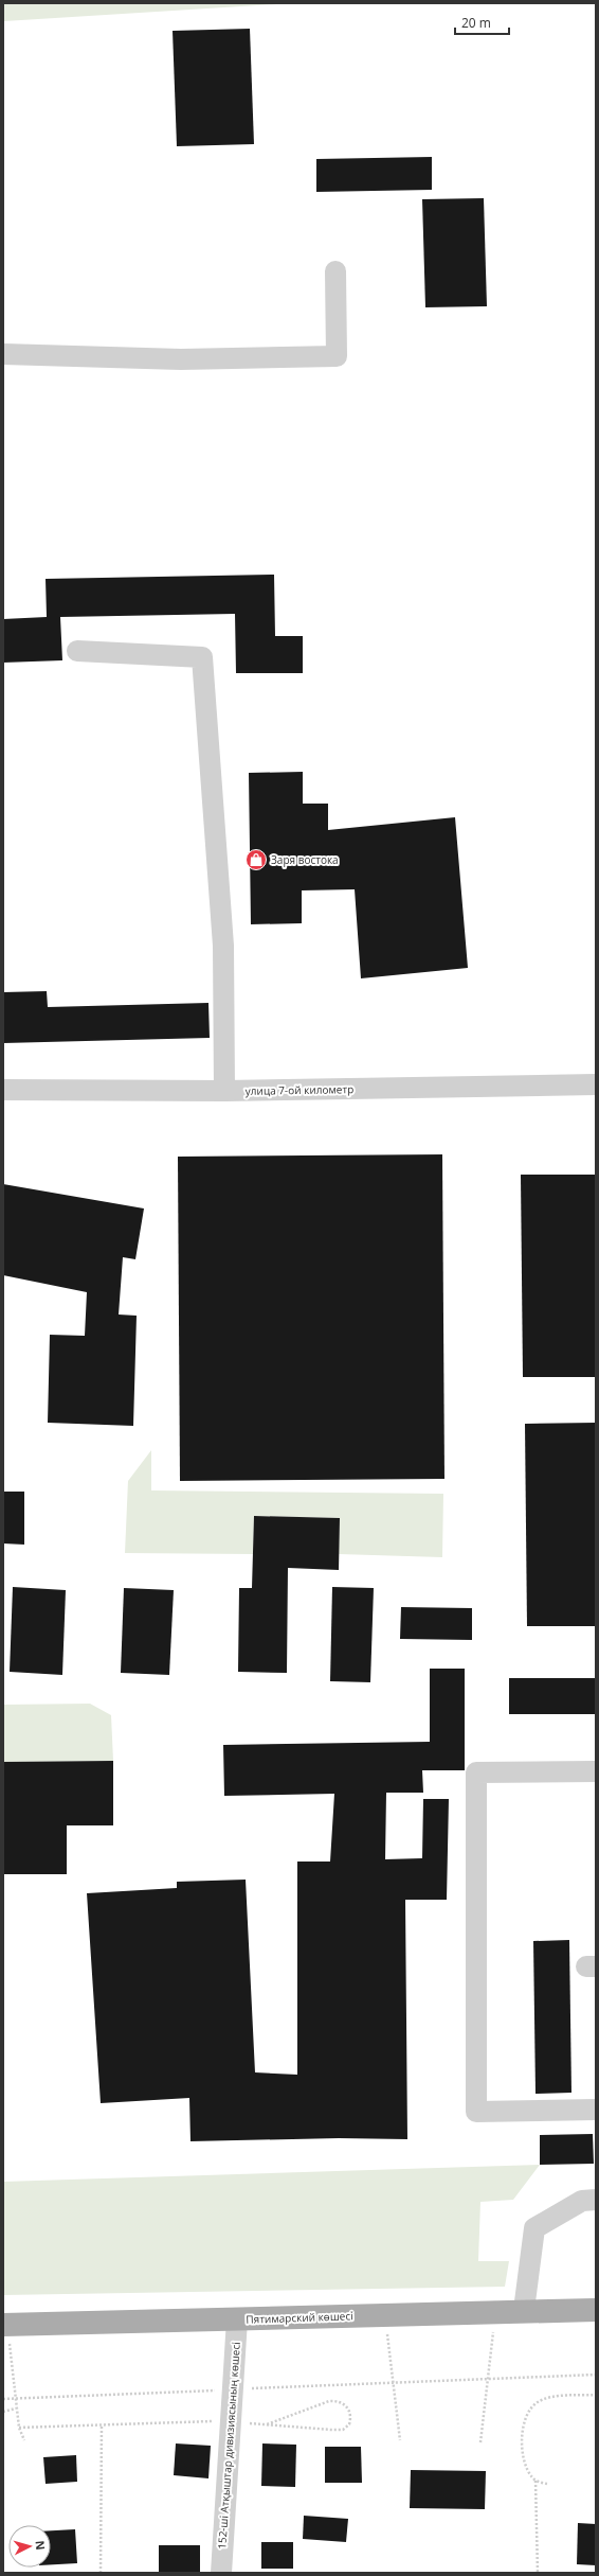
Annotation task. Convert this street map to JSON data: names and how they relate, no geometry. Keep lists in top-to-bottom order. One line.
{"streets":{"main road":["Пятимарский көшесі"],"street":["улица 7-ой километр","152-ші Атқыштар дивизиясының көшесі"]},"crossings":[["Пятимарский көшесі","152-ші Атқыштар дивизиясының көшесі"]],"places":{"shop":["Заря востока"]},"scale_bar":"20 m","north":"right"}
